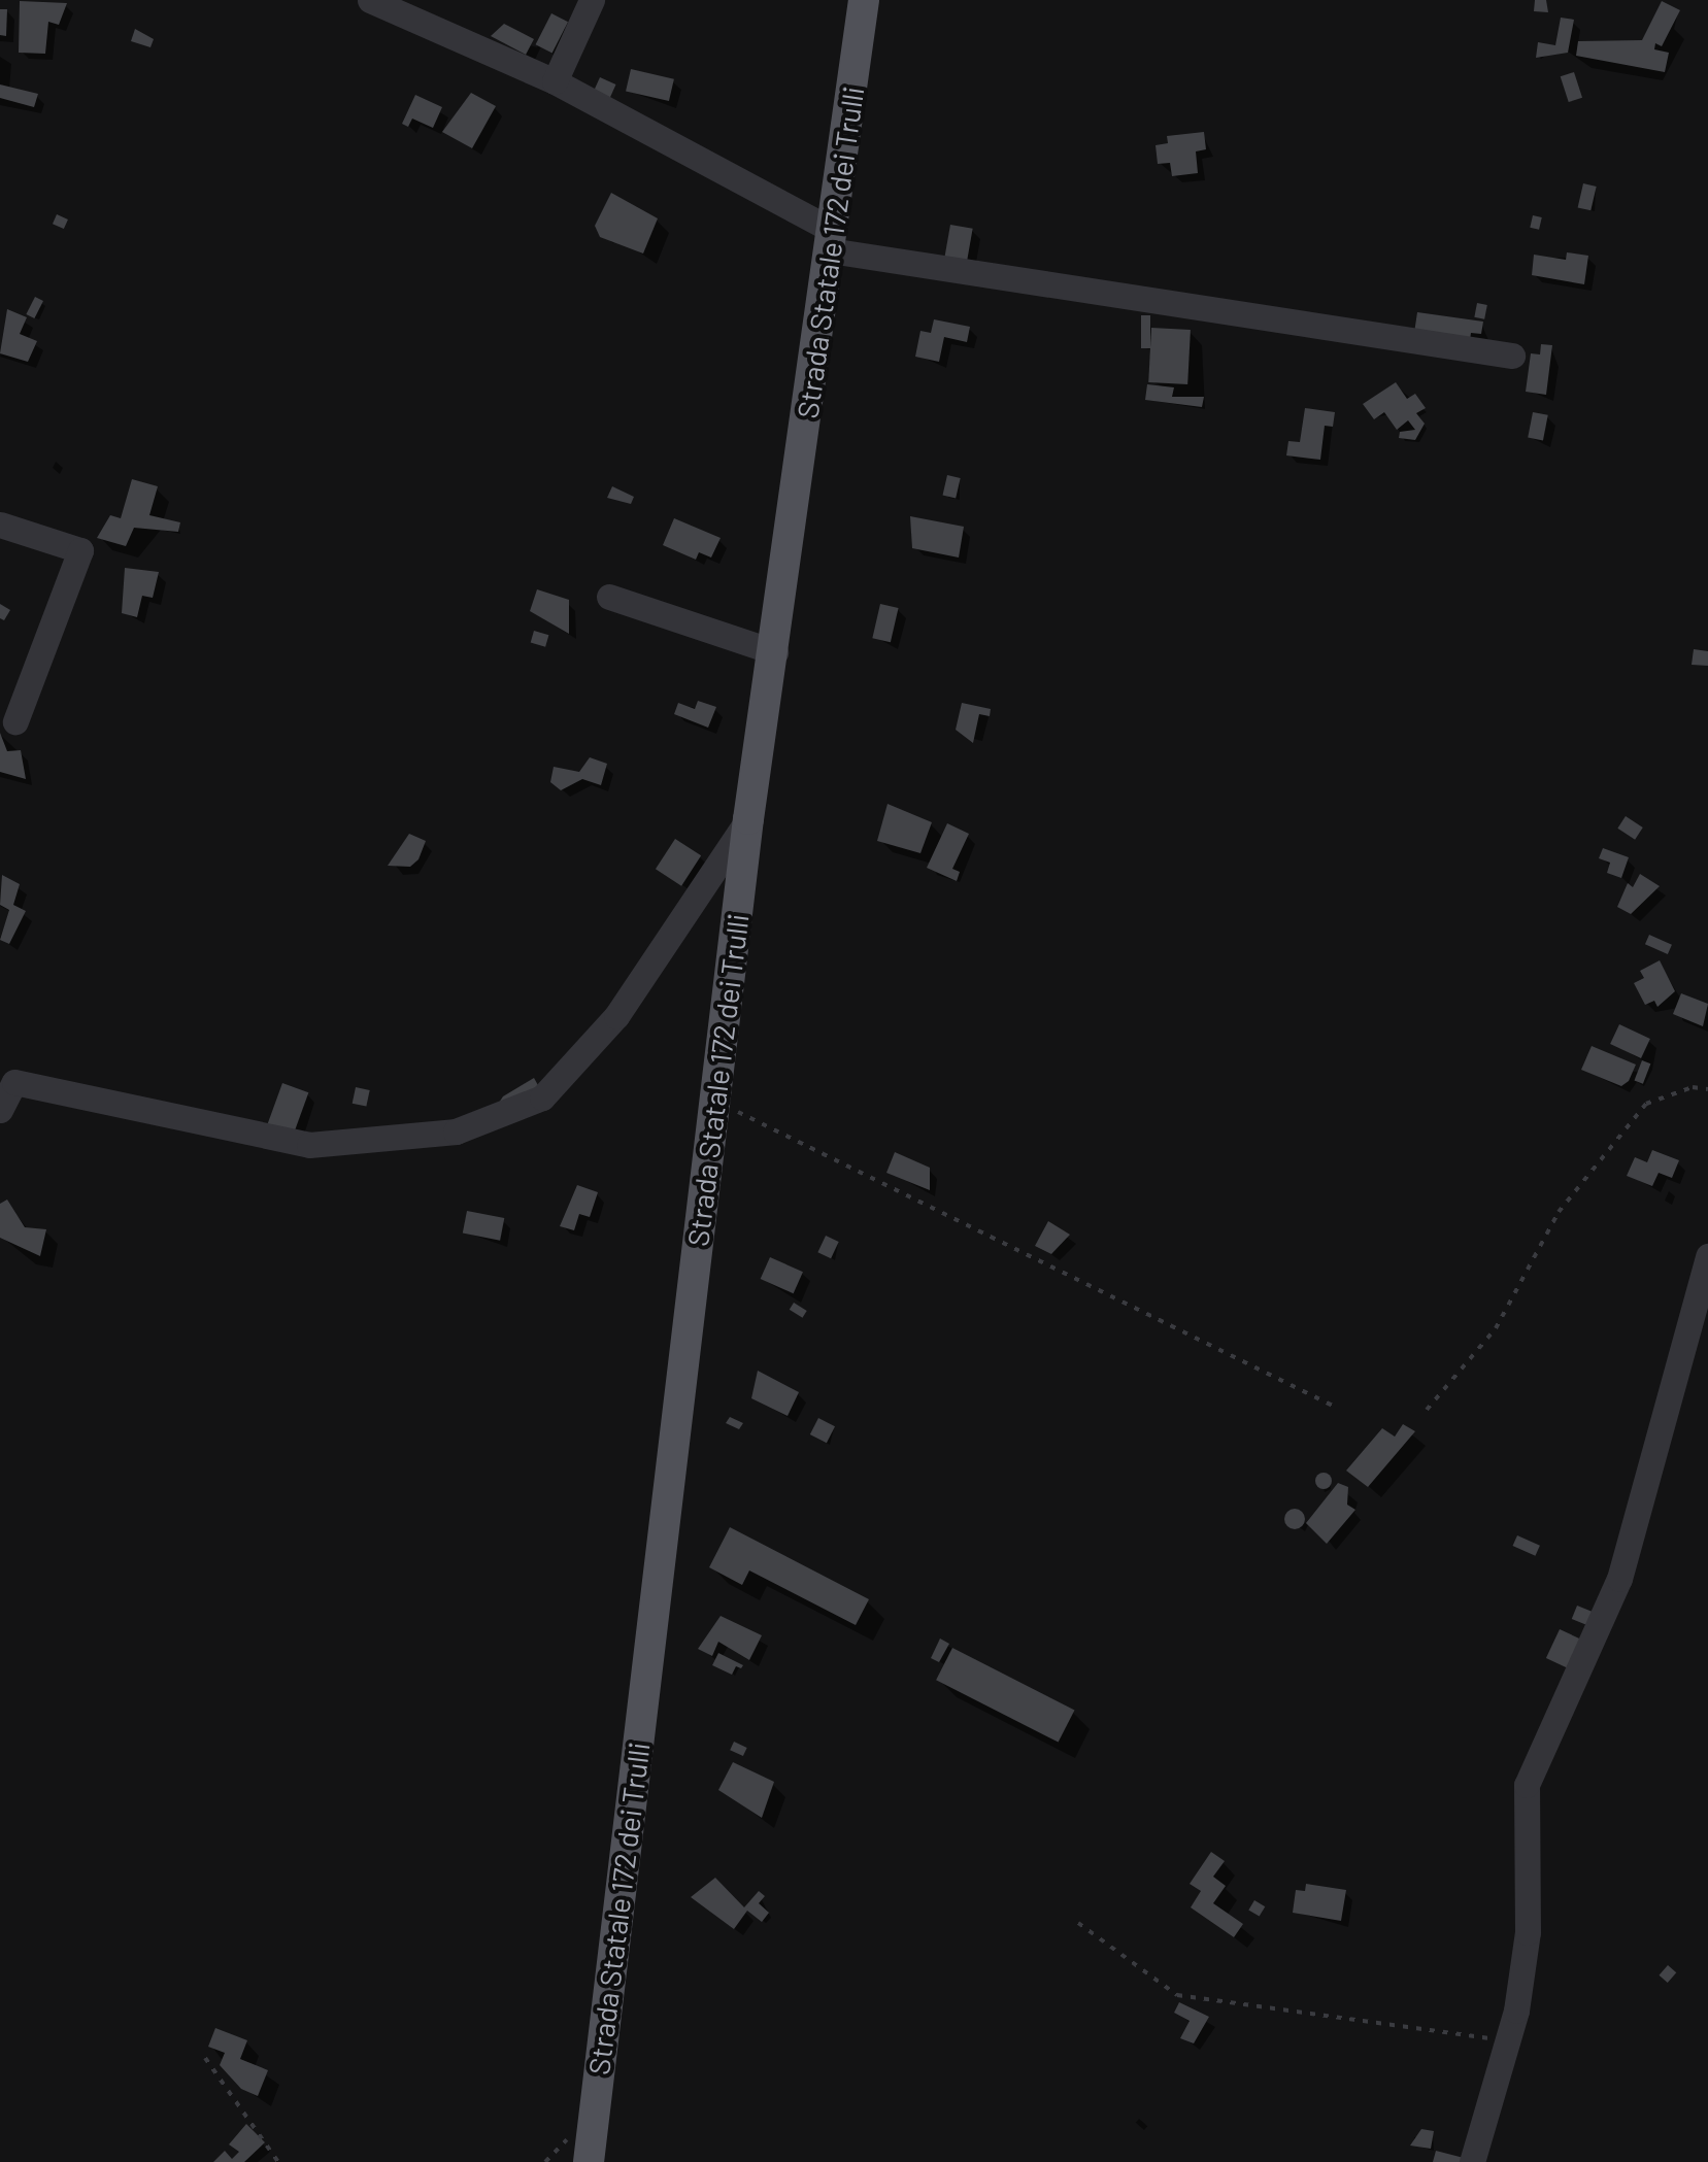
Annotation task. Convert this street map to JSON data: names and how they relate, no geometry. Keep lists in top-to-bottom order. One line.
{"streets":{"main road":["Strada Statale 172 dei Trulli"]}}
